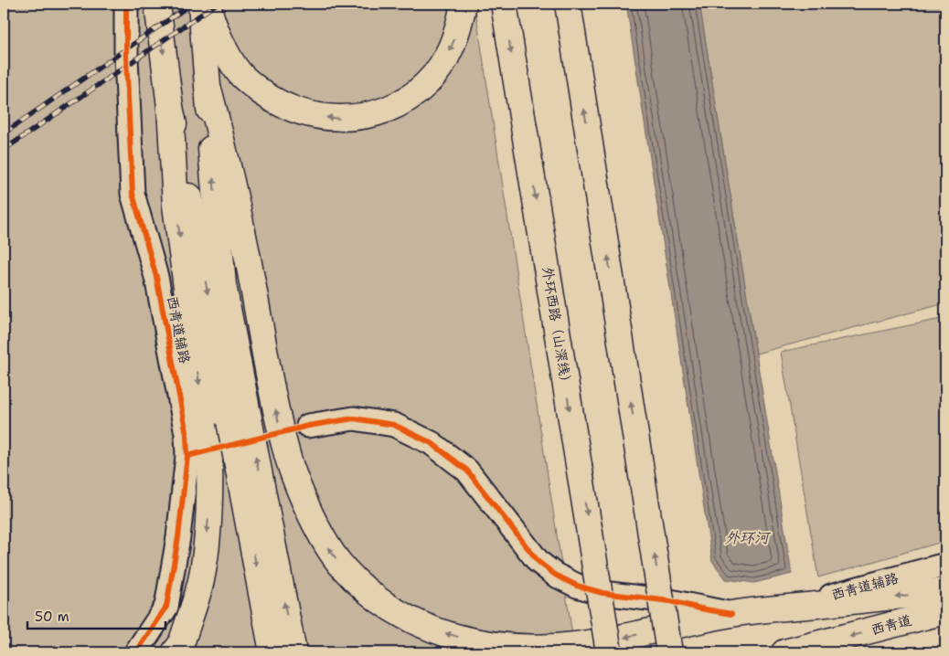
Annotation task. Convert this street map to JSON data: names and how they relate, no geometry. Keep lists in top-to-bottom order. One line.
{"streets":{"highway":["外环西路（山深线）","西青道"],"street":["西青道辅路"]},"water":["外环河"],"scale_bar":"50 m"}
